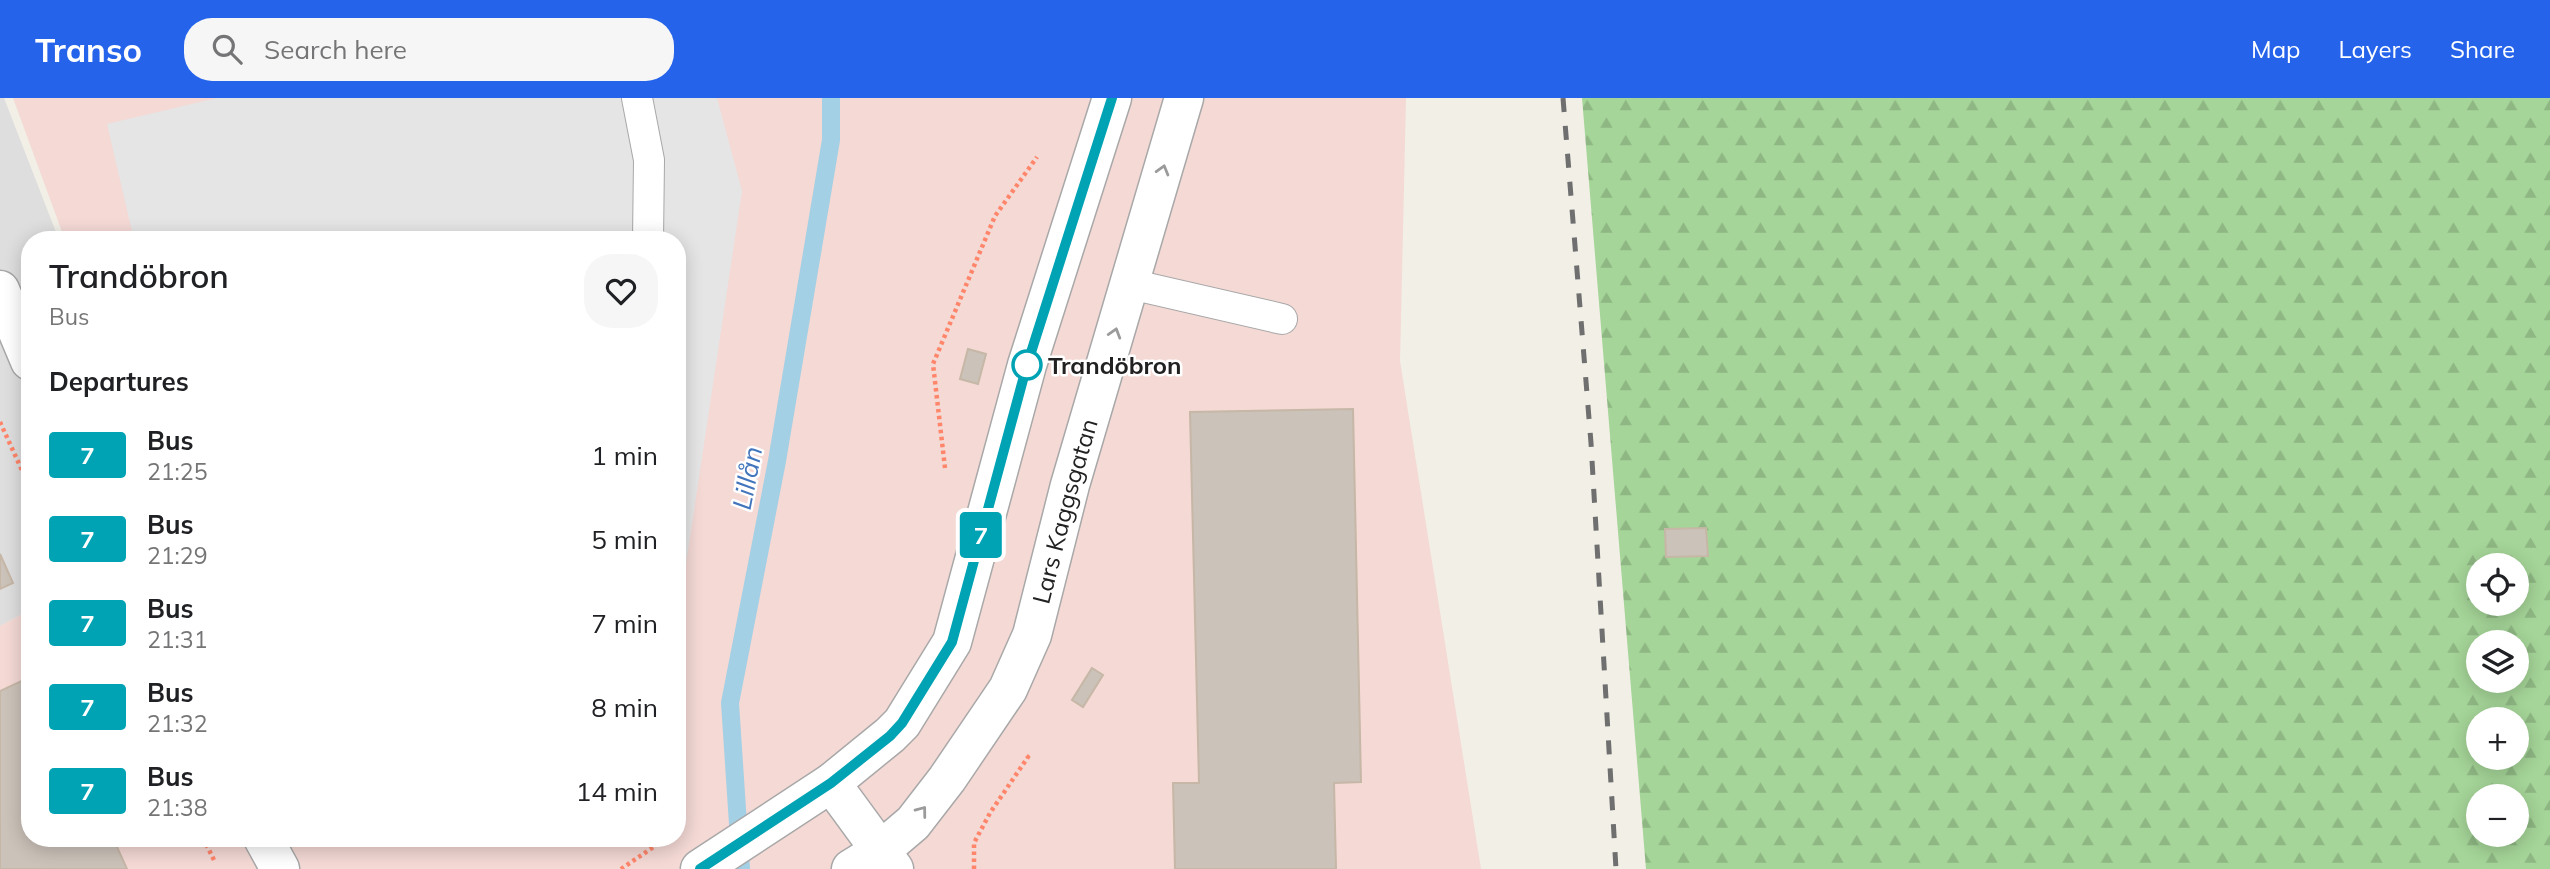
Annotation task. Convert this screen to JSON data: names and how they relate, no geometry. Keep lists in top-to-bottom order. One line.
{"streets":{"street":["Lars Kaggsgatan"]},"water":["Lillån"],"places":["Trandöbron"],"lines":["bus line 7"],"page":{"header":"Transo","search":"Search here","nav":["Map","Layers","Share"],"on_map":"7","heading":[["Trandöbron","Bus"],"Departures"],"list":[{"mark":"7","name":"Bus","note":"21:25","value":"1 min"},{"mark":"7","name":"Bus","note":"21:29","value":"5 min"},{"mark":"7","name":"Bus","note":"21:31","value":"7 min"},{"mark":"7","name":"Bus","note":"21:32","value":"8 min"},{"mark":"7","name":"Bus","note":"21:38","value":"14 min"}],"map_buttons":["+","−"]}}
